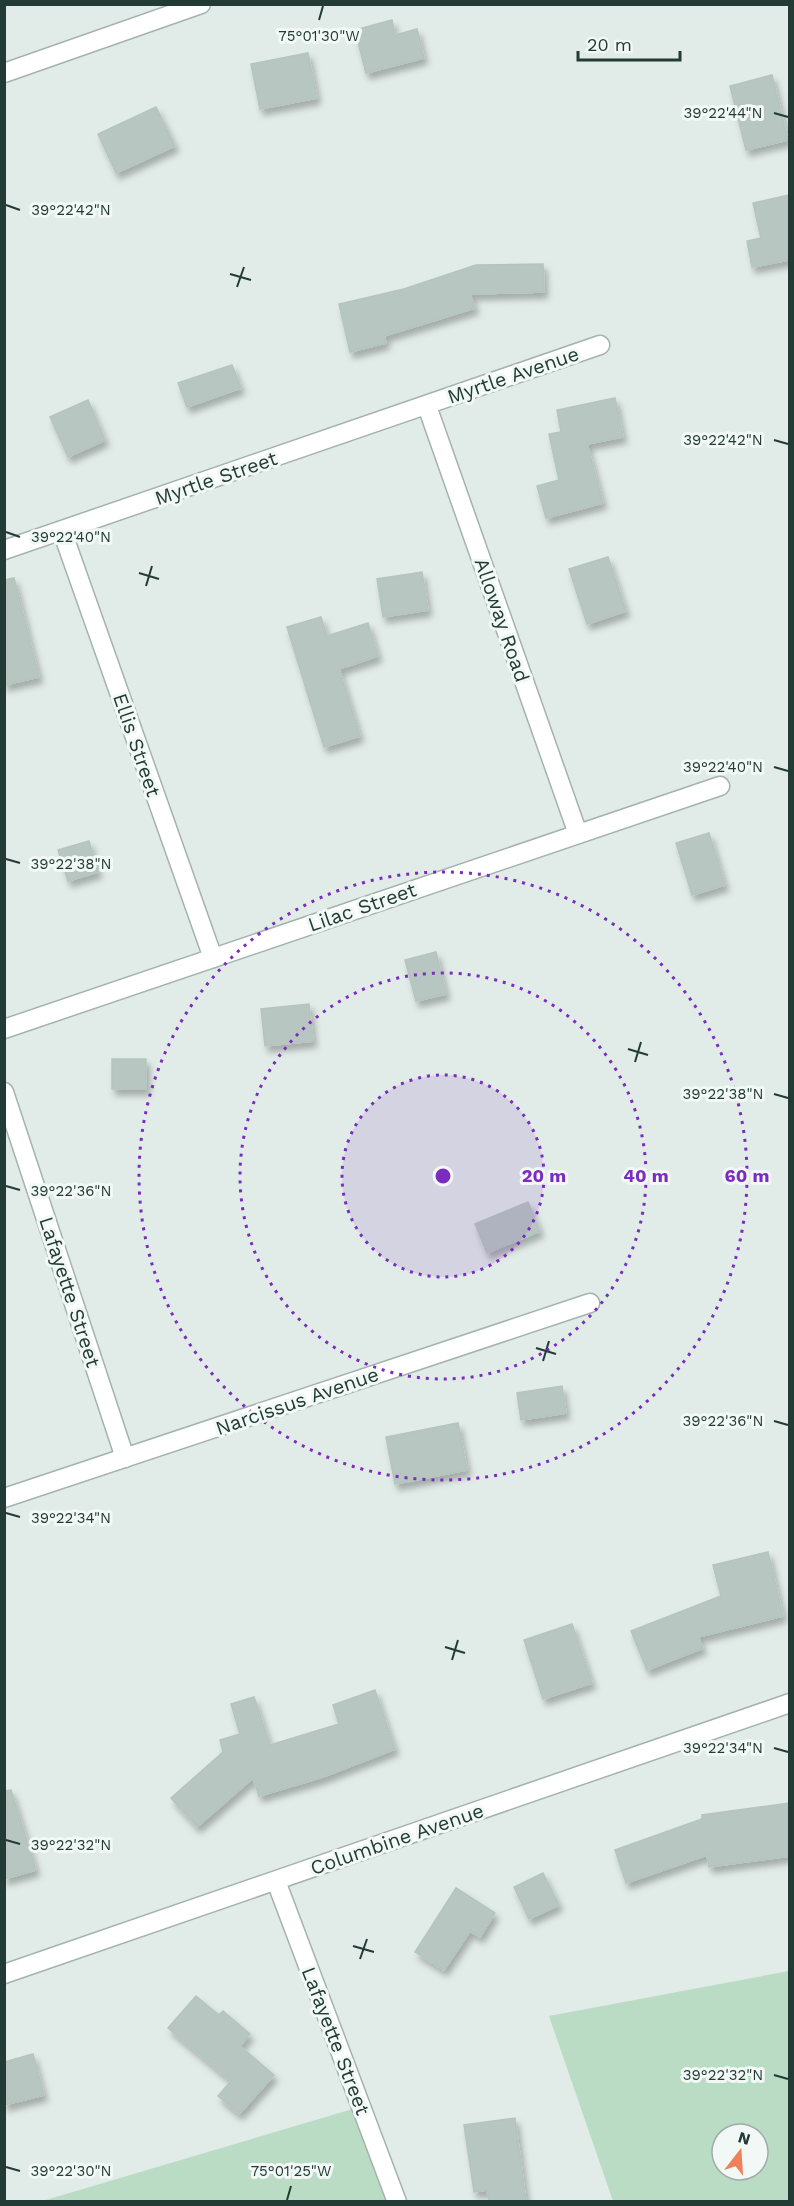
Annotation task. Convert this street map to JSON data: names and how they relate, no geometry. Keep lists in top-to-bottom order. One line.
{"streets":{"street":["Myrtle Avenue","Myrtle Street","Alloway Road","Ellis Street","Lilac Street","Lafayette Street","Narcissus Avenue","Columbine Avenue"]},"crossings":[["Myrtle Avenue","Myrtle Street"],["Myrtle Avenue","Alloway Road"],["Myrtle Street","Alloway Road"],["Myrtle Street","Ellis Street"],["Alloway Road","Lilac Street"],["Ellis Street","Lilac Street"],["Lafayette Street","Narcissus Avenue"],["Lafayette Street","Columbine Avenue"]],"scale_bar":"20 m","north":"top","coordinates":["75°01'30\"W","39°22'44\"N","39°22'42\"N","39°22'40\"N","39°22'38\"N","39°22'36\"N","39°22'34\"N","39°22'32\"N","75°01'25\"W","39°22'30\"N"],"rings":["20 m","40 m","60 m"]}
